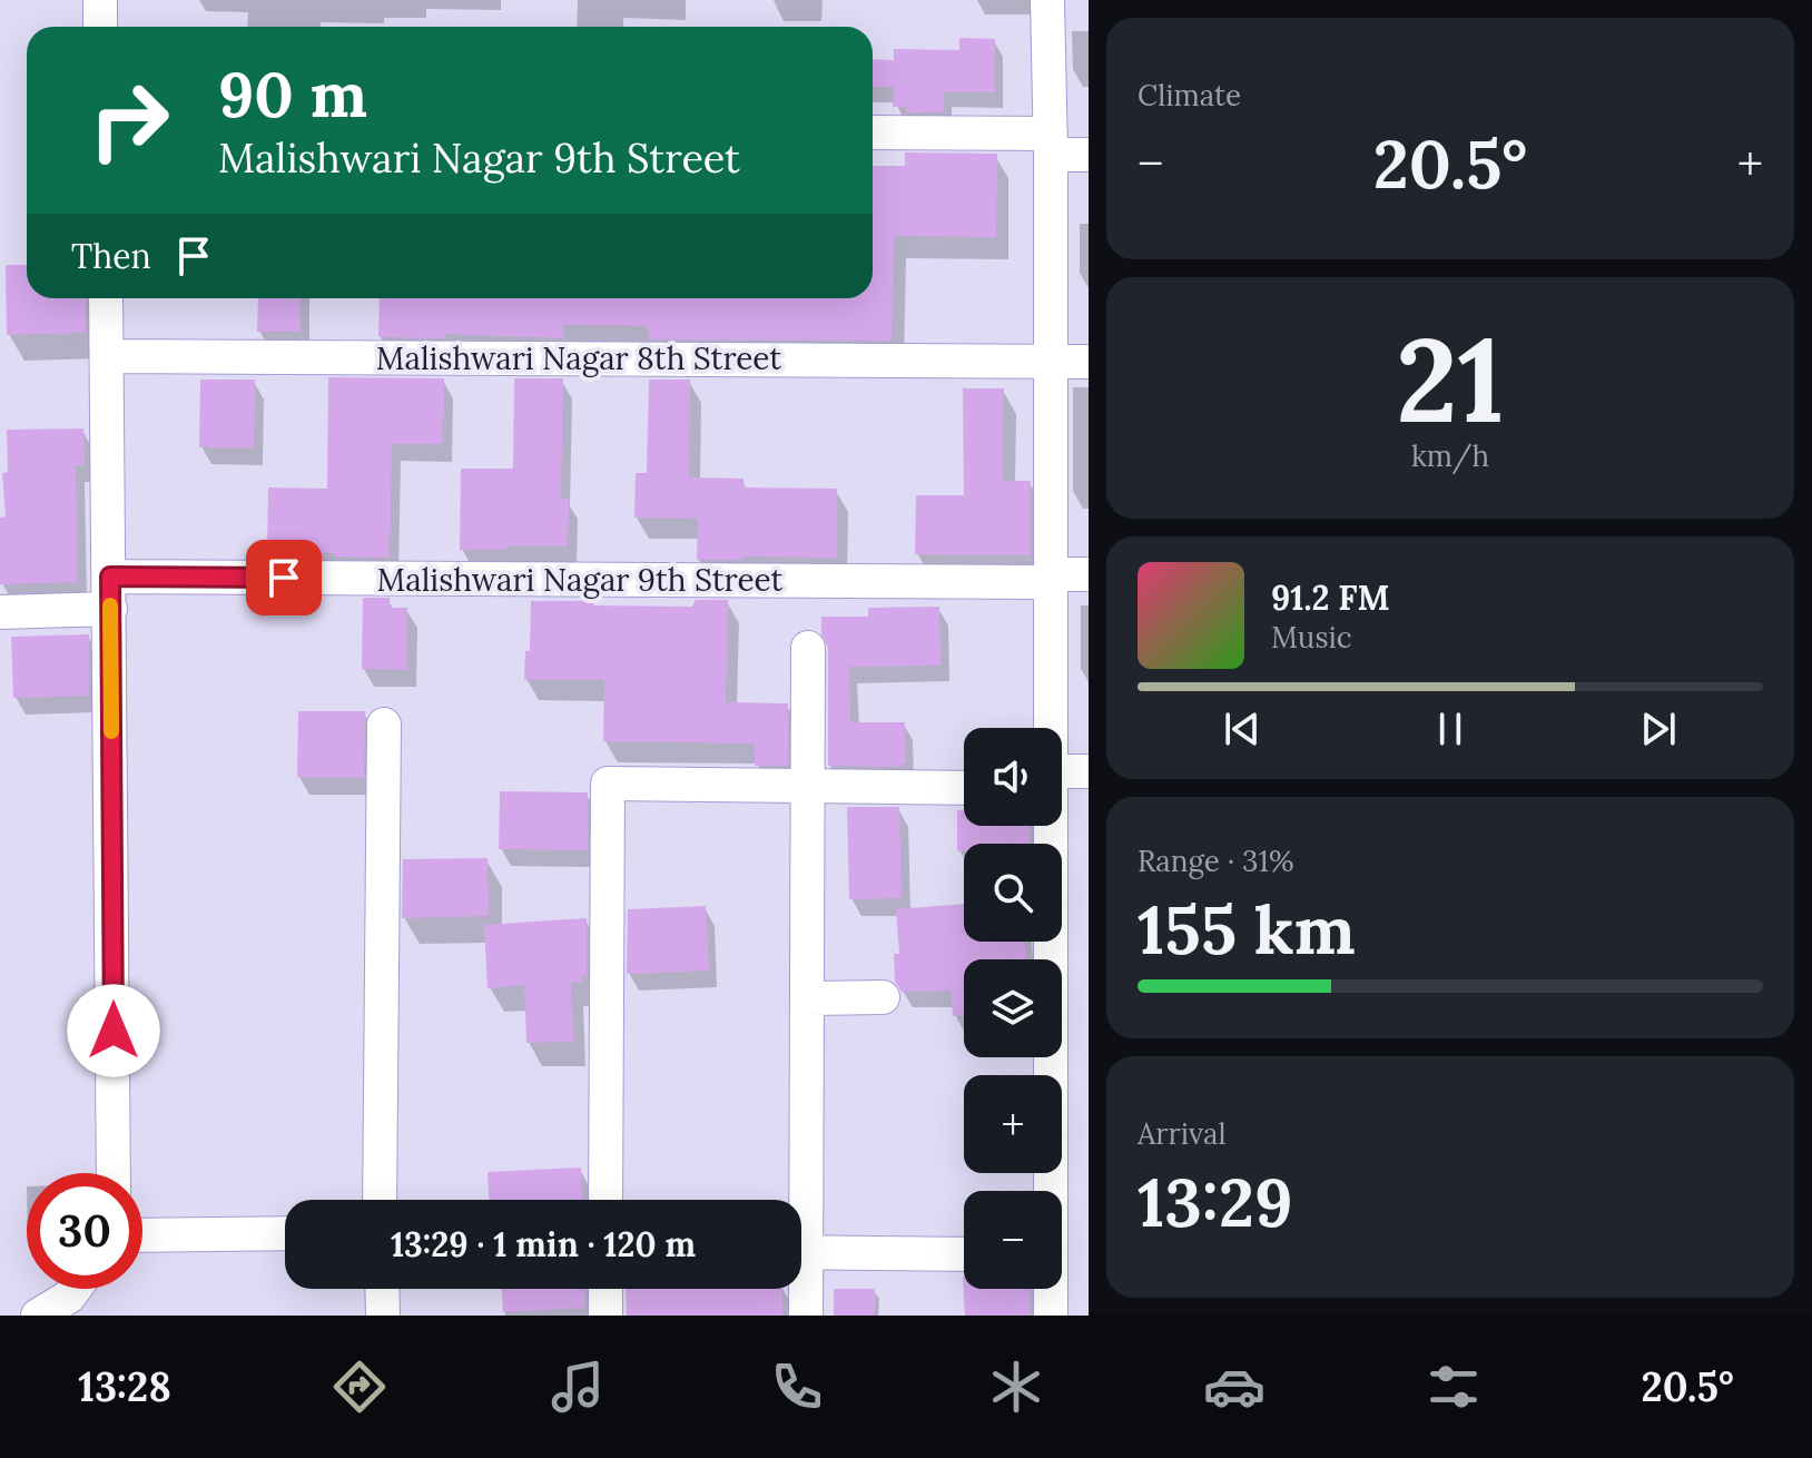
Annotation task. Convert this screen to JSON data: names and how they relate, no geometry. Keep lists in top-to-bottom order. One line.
{"streets":{"street":["Malishwari Nagar 8th Street","Malishwari Nagar 9th Street"]},"page":{"tile":["Climate",["21","km/h"],["Range · 31%","155 km"],["Arrival","13:29"]],"turn":["90 m","Malishwari Nagar 9th Street"],"heat":["−","20.5°","+"],"then":"Then","song":["91.2 FM","Music"],"map_buttons":["+","−"],"limit":"30","trip":"13:29 · 1 min · 120 m","tabs":["13:28","20.5°"]}}
